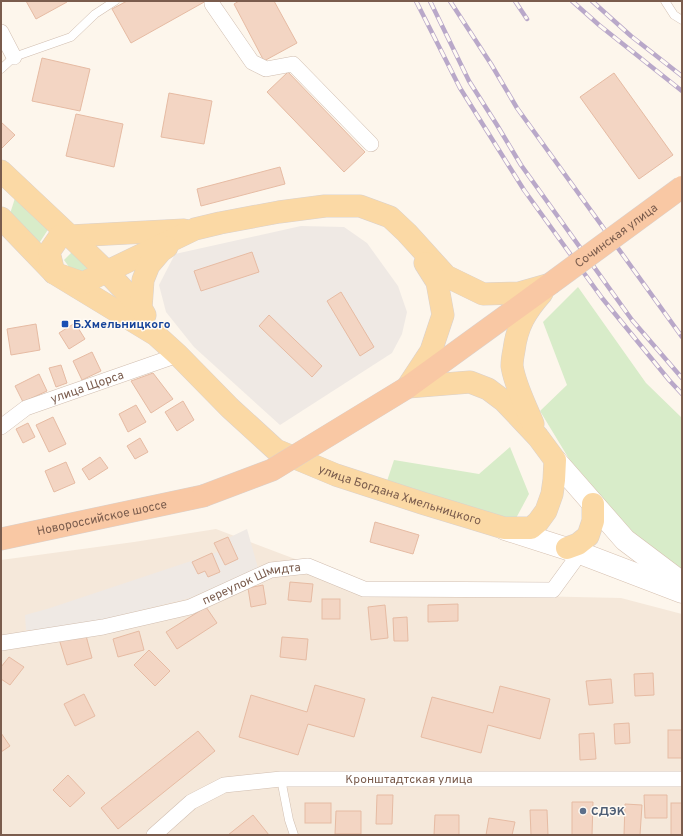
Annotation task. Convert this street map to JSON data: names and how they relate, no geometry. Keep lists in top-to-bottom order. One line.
{"streets":{"highway":["Сочинская улица","Новороссийское шоссе"],"main road":["улица Богдана Хмельницкого"],"street":["улица Щорса","переулок Шмидта","Кронштадтская улица"]},"crossings":[["Сочинская улица","Новороссийское шоссе"],["улица Щорса","улица Богдана Хмельницкого"],["улица Богдана Хмельницкого","переулок Шмидта"]],"places":{"transit":["Б.Хмельницкого"],"other":["СДЭК"]}}
